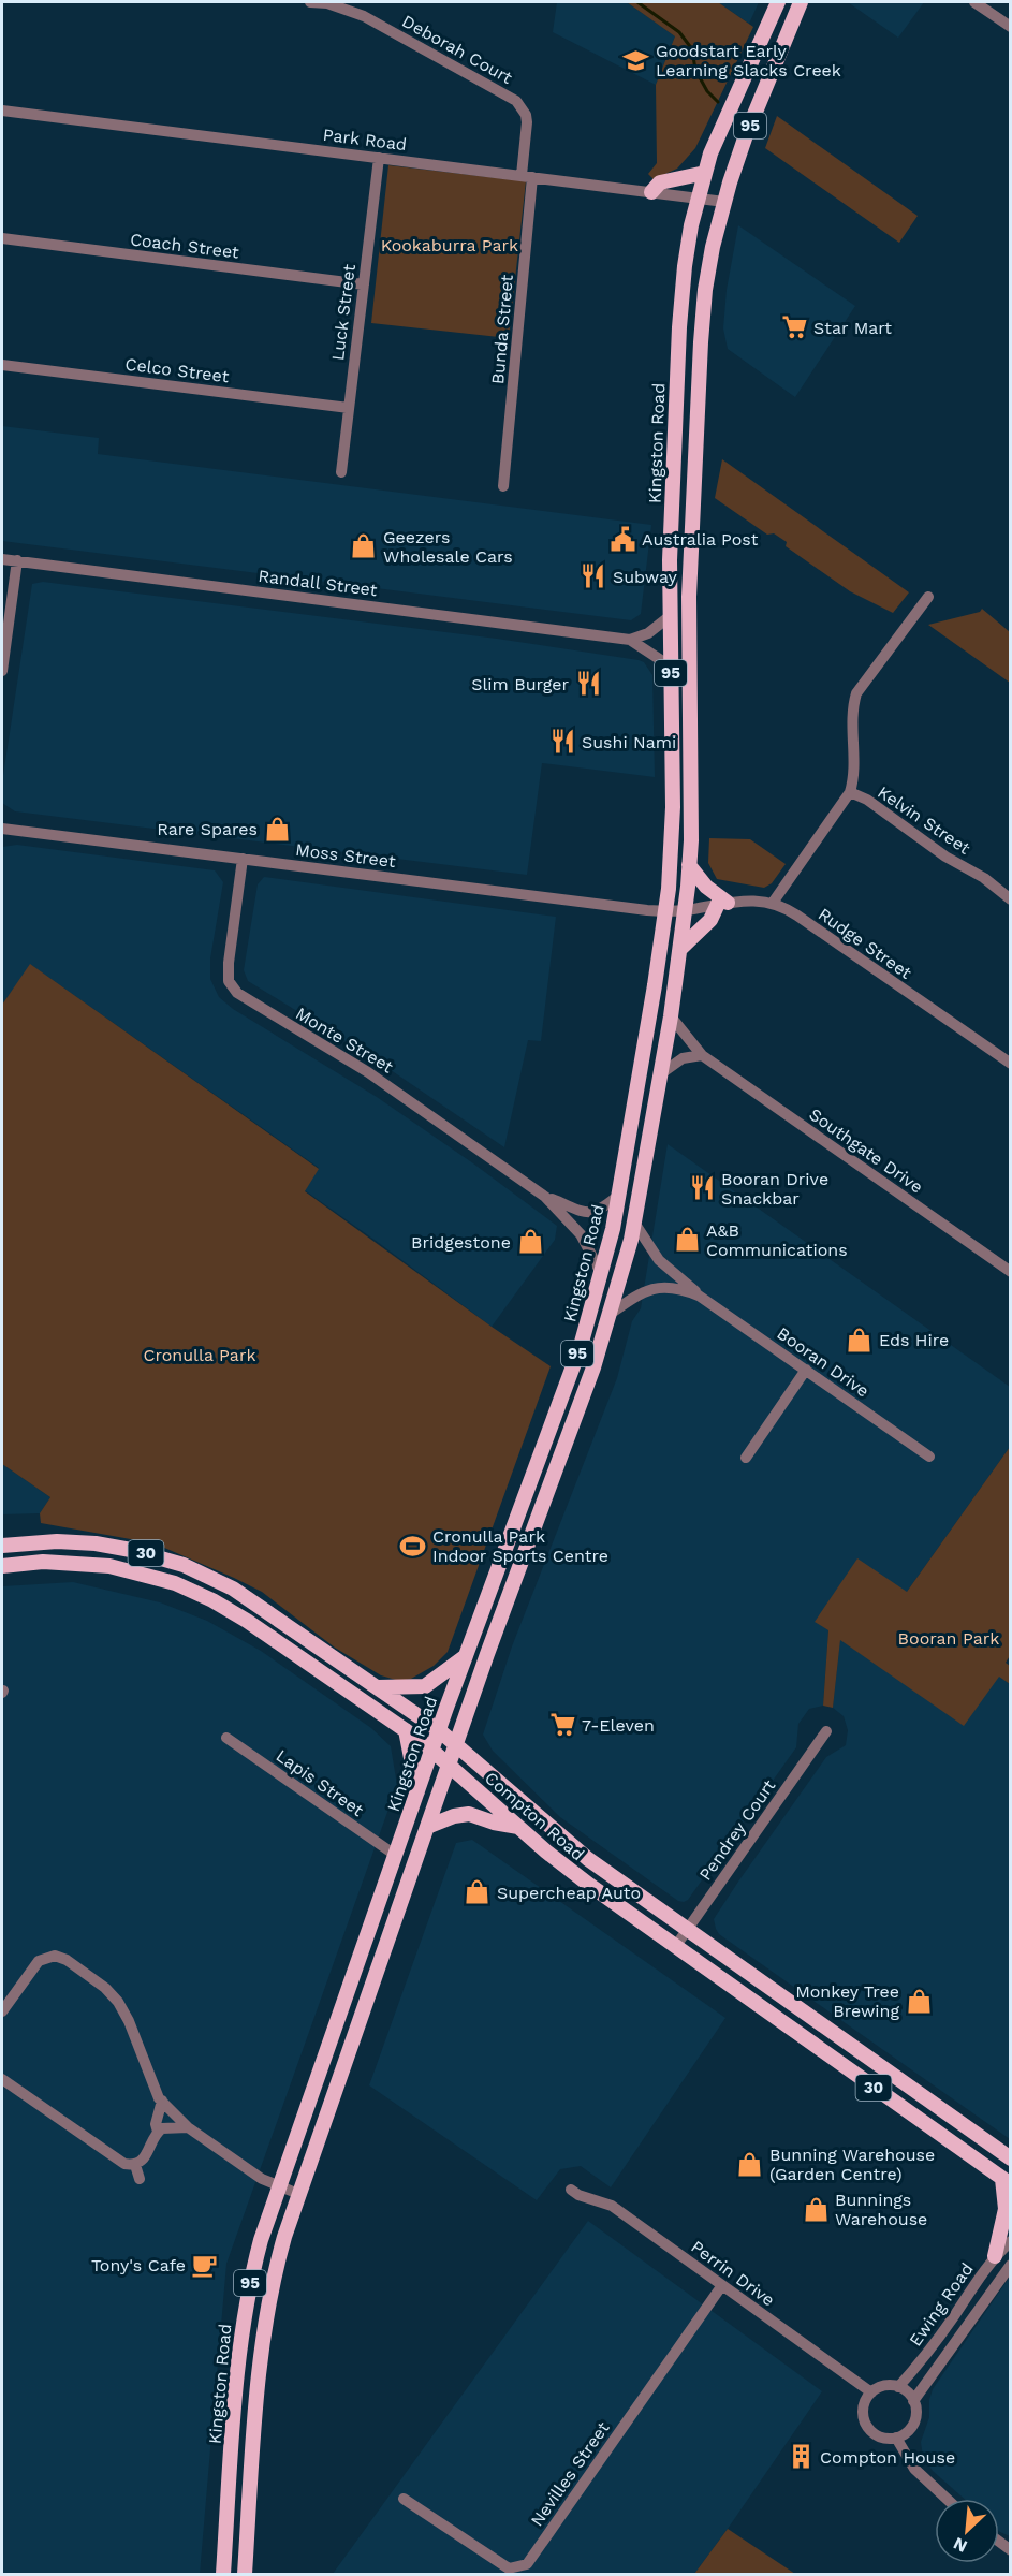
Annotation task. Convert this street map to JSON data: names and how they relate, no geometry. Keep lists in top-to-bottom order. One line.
{"streets":{"main road":["95","Kingston Road","30","Compton Road"],"street":["Deborah Court","Park Road","Coach Street","Luck Street","Bunda Street","Celco Street","Randall Street","Kelvin Street","Moss Street","Rudge Street","Monte Street","Southgate Drive","Booran Drive","Lapis Street","Pendrey Court","Perrin Drive","Ewing Road","Nevilles Street"]},"crossings":[["Deborah Court","Park Road"],["Deborah Court","Bunda Street"],["Park Road","Luck Street"],["Park Road","Bunda Street"],["Park Road","Kingston Road"],["Coach Street","Luck Street"],["Luck Street","Celco Street"],["Kingston Road","Randall Street"],["Kingston Road","Moss Street"],["Kingston Road","Rudge Street"],["Kingston Road","Monte Street"],["Kingston Road","Southgate Drive"],["Kingston Road","Booran Drive"],["Kingston Road","Lapis Street"],["Kingston Road","Compton Road"],["Moss Street","Rudge Street"],["Moss Street","Monte Street"],["Compton Road","Pendrey Court"],["Perrin Drive","Ewing Road"],["Perrin Drive","Nevilles Street"]],"parks":["Kookaburra Park","Cronulla Park","Booran Park"],"places":{"school or university":["Goodstart Early Learning Slacks Creek"],"supermarket":["Star Mart","7-Eleven"],"public building":["Australia Post"],"shop":["Geezers Wholesale Cars","Rare Spares","A&B Communications","Bridgestone","Eds Hire","Supercheap Auto","Monkey Tree Brewing","Bunning Warehouse (Garden Centre)","Bunnings Warehouse"],"restaurant":["Subway","Slim Burger","Sushi Nami","Booran Drive Snackbar"],"sports":["Cronulla Park Indoor Sports Centre"],"cafe":["Tony's Cafe"],"building":["Compton House"]},"north":"bottom left"}
